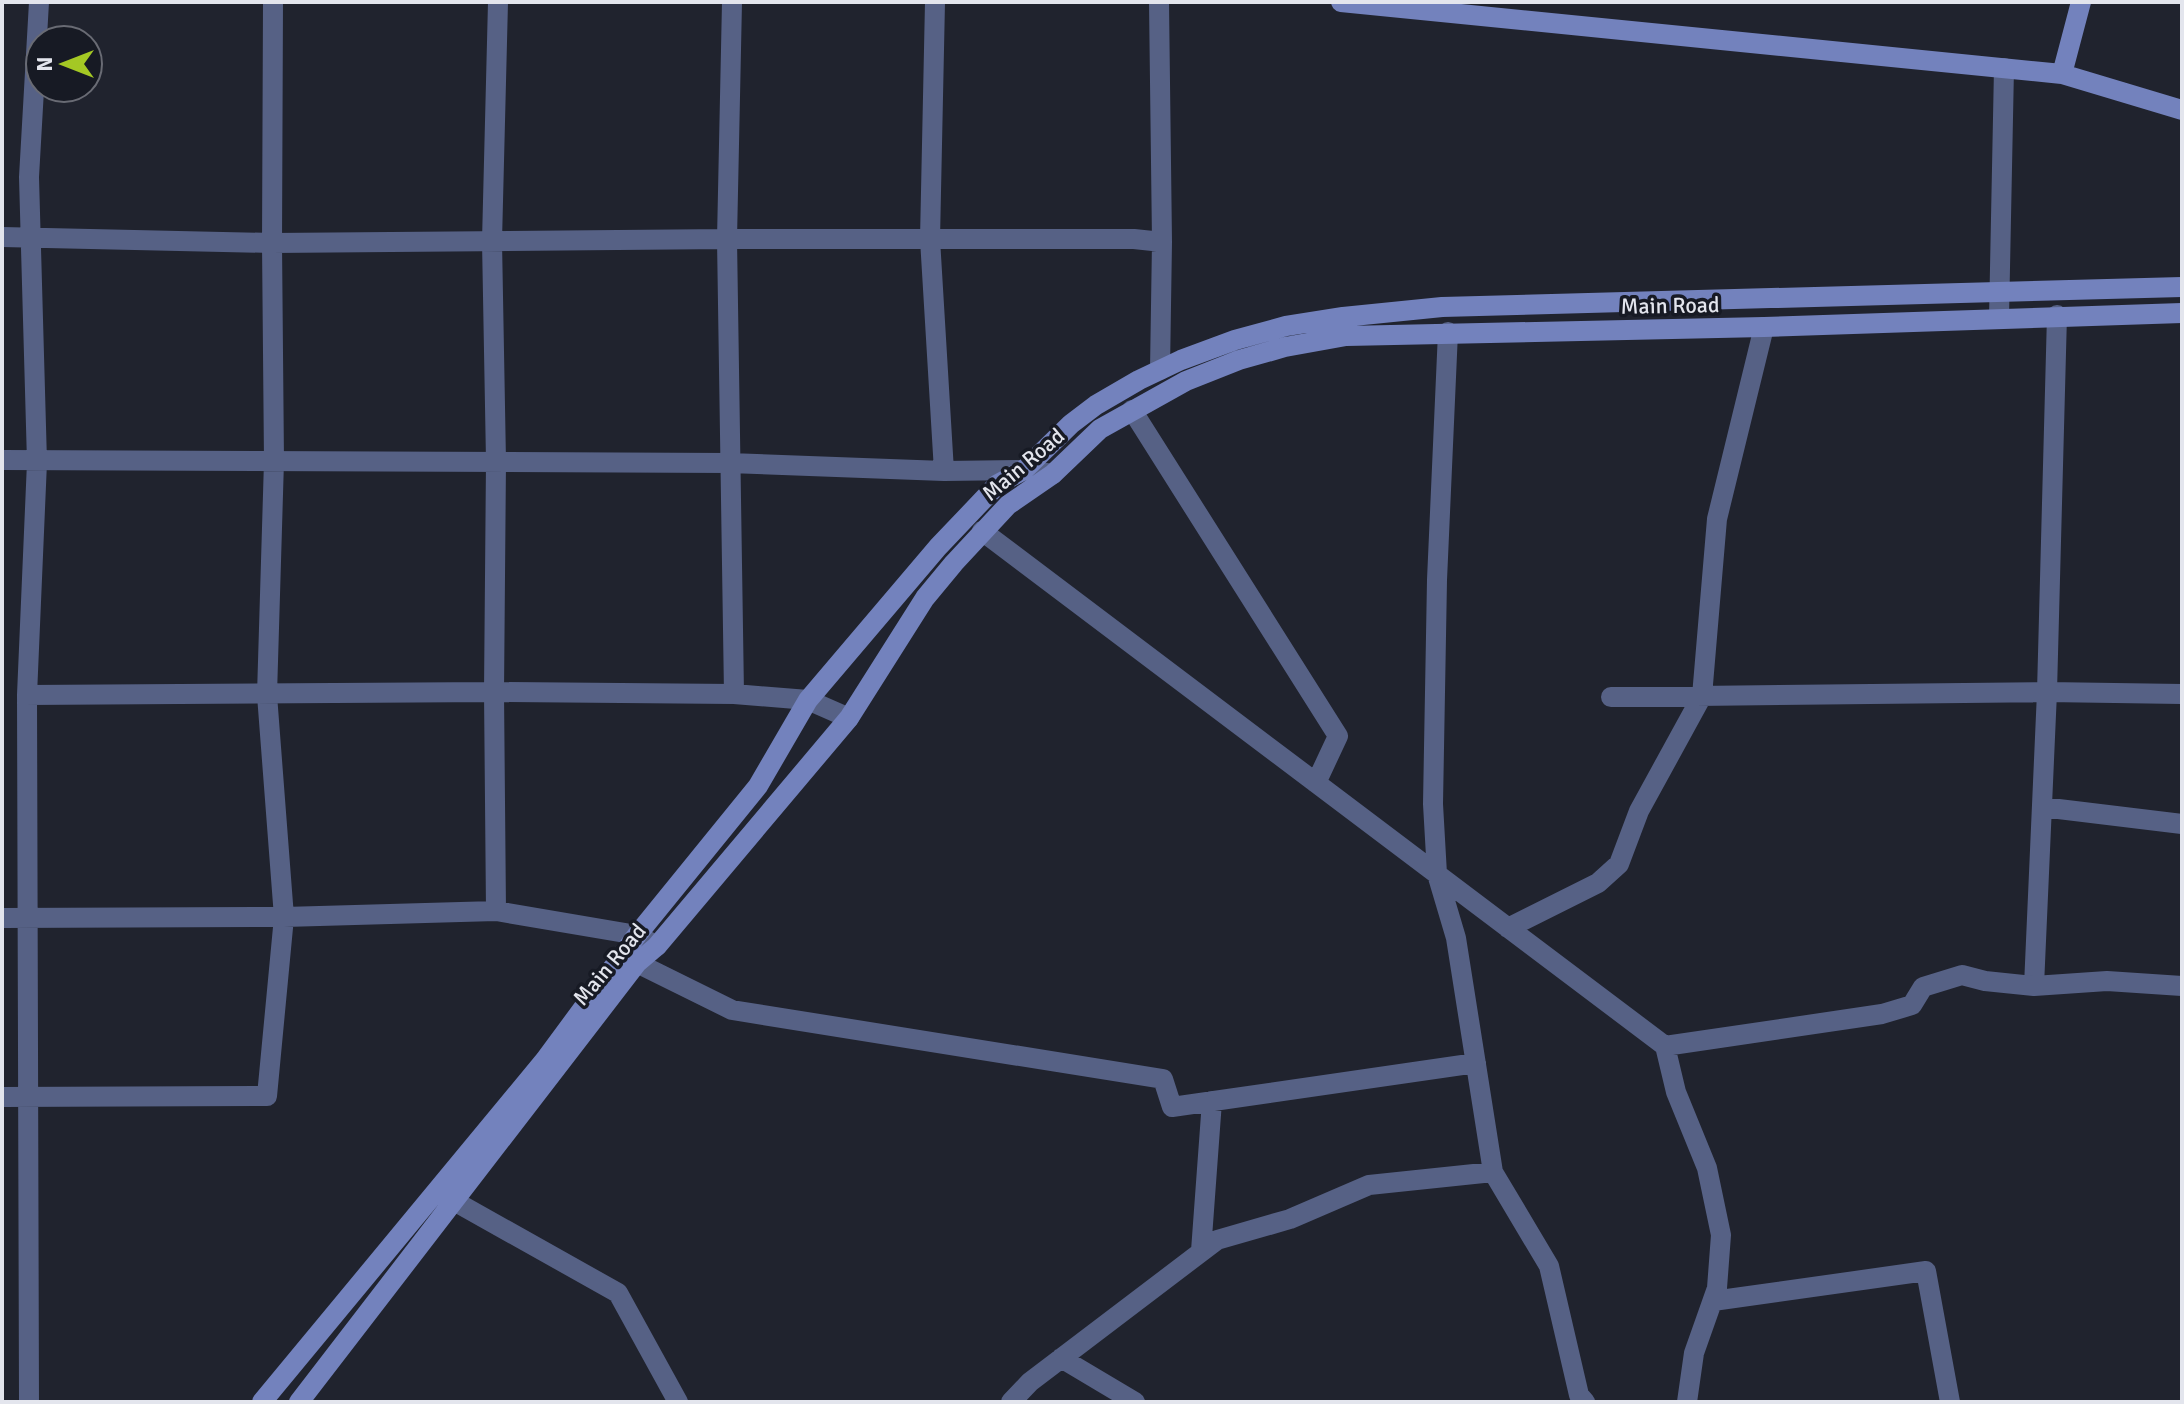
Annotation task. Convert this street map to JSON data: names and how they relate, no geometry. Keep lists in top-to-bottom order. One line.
{"streets":{"main road":["Main Road"]},"north":"left"}
